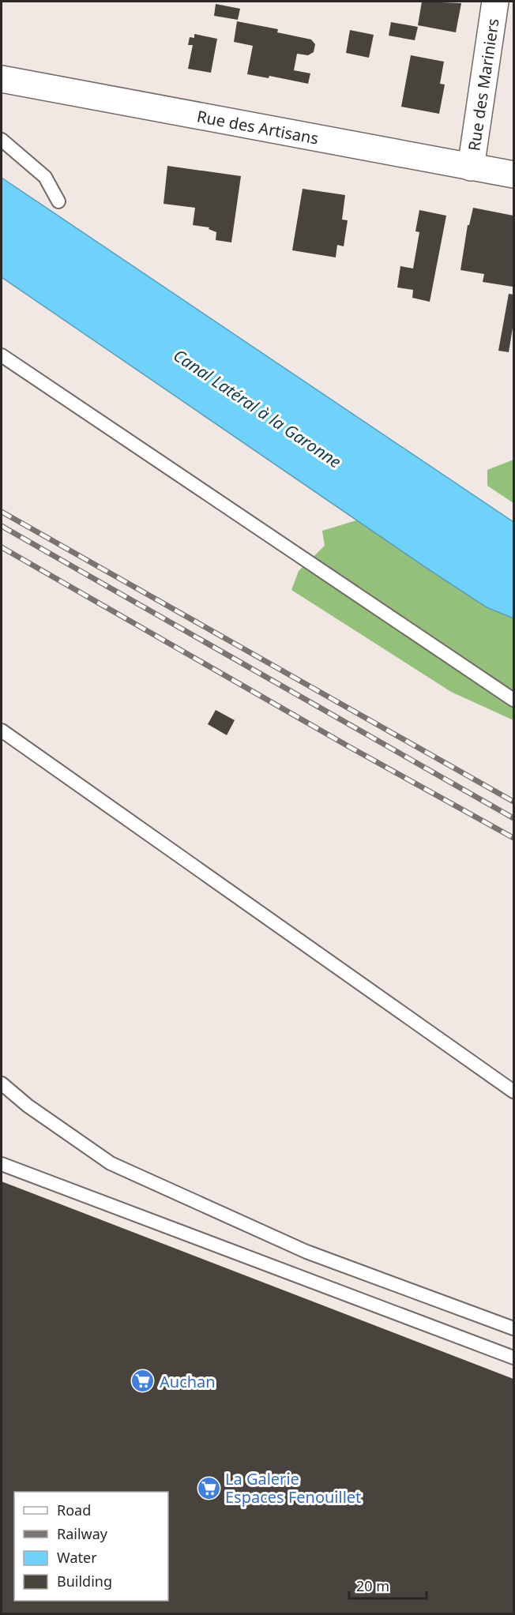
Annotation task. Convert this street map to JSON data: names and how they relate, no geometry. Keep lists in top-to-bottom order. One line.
{"streets":{"street":["Rue des Mariniers","Rue des Artisans"]},"crossings":[["Rue des Mariniers","Rue des Artisans"]],"water":["Canal Latéral à la Garonne"],"places":{"supermarket":["Auchan","La Galerie Espaces Fenouillet"]},"legend":["Road","Railway","Water","Building"],"scale_bar":"20 m"}
